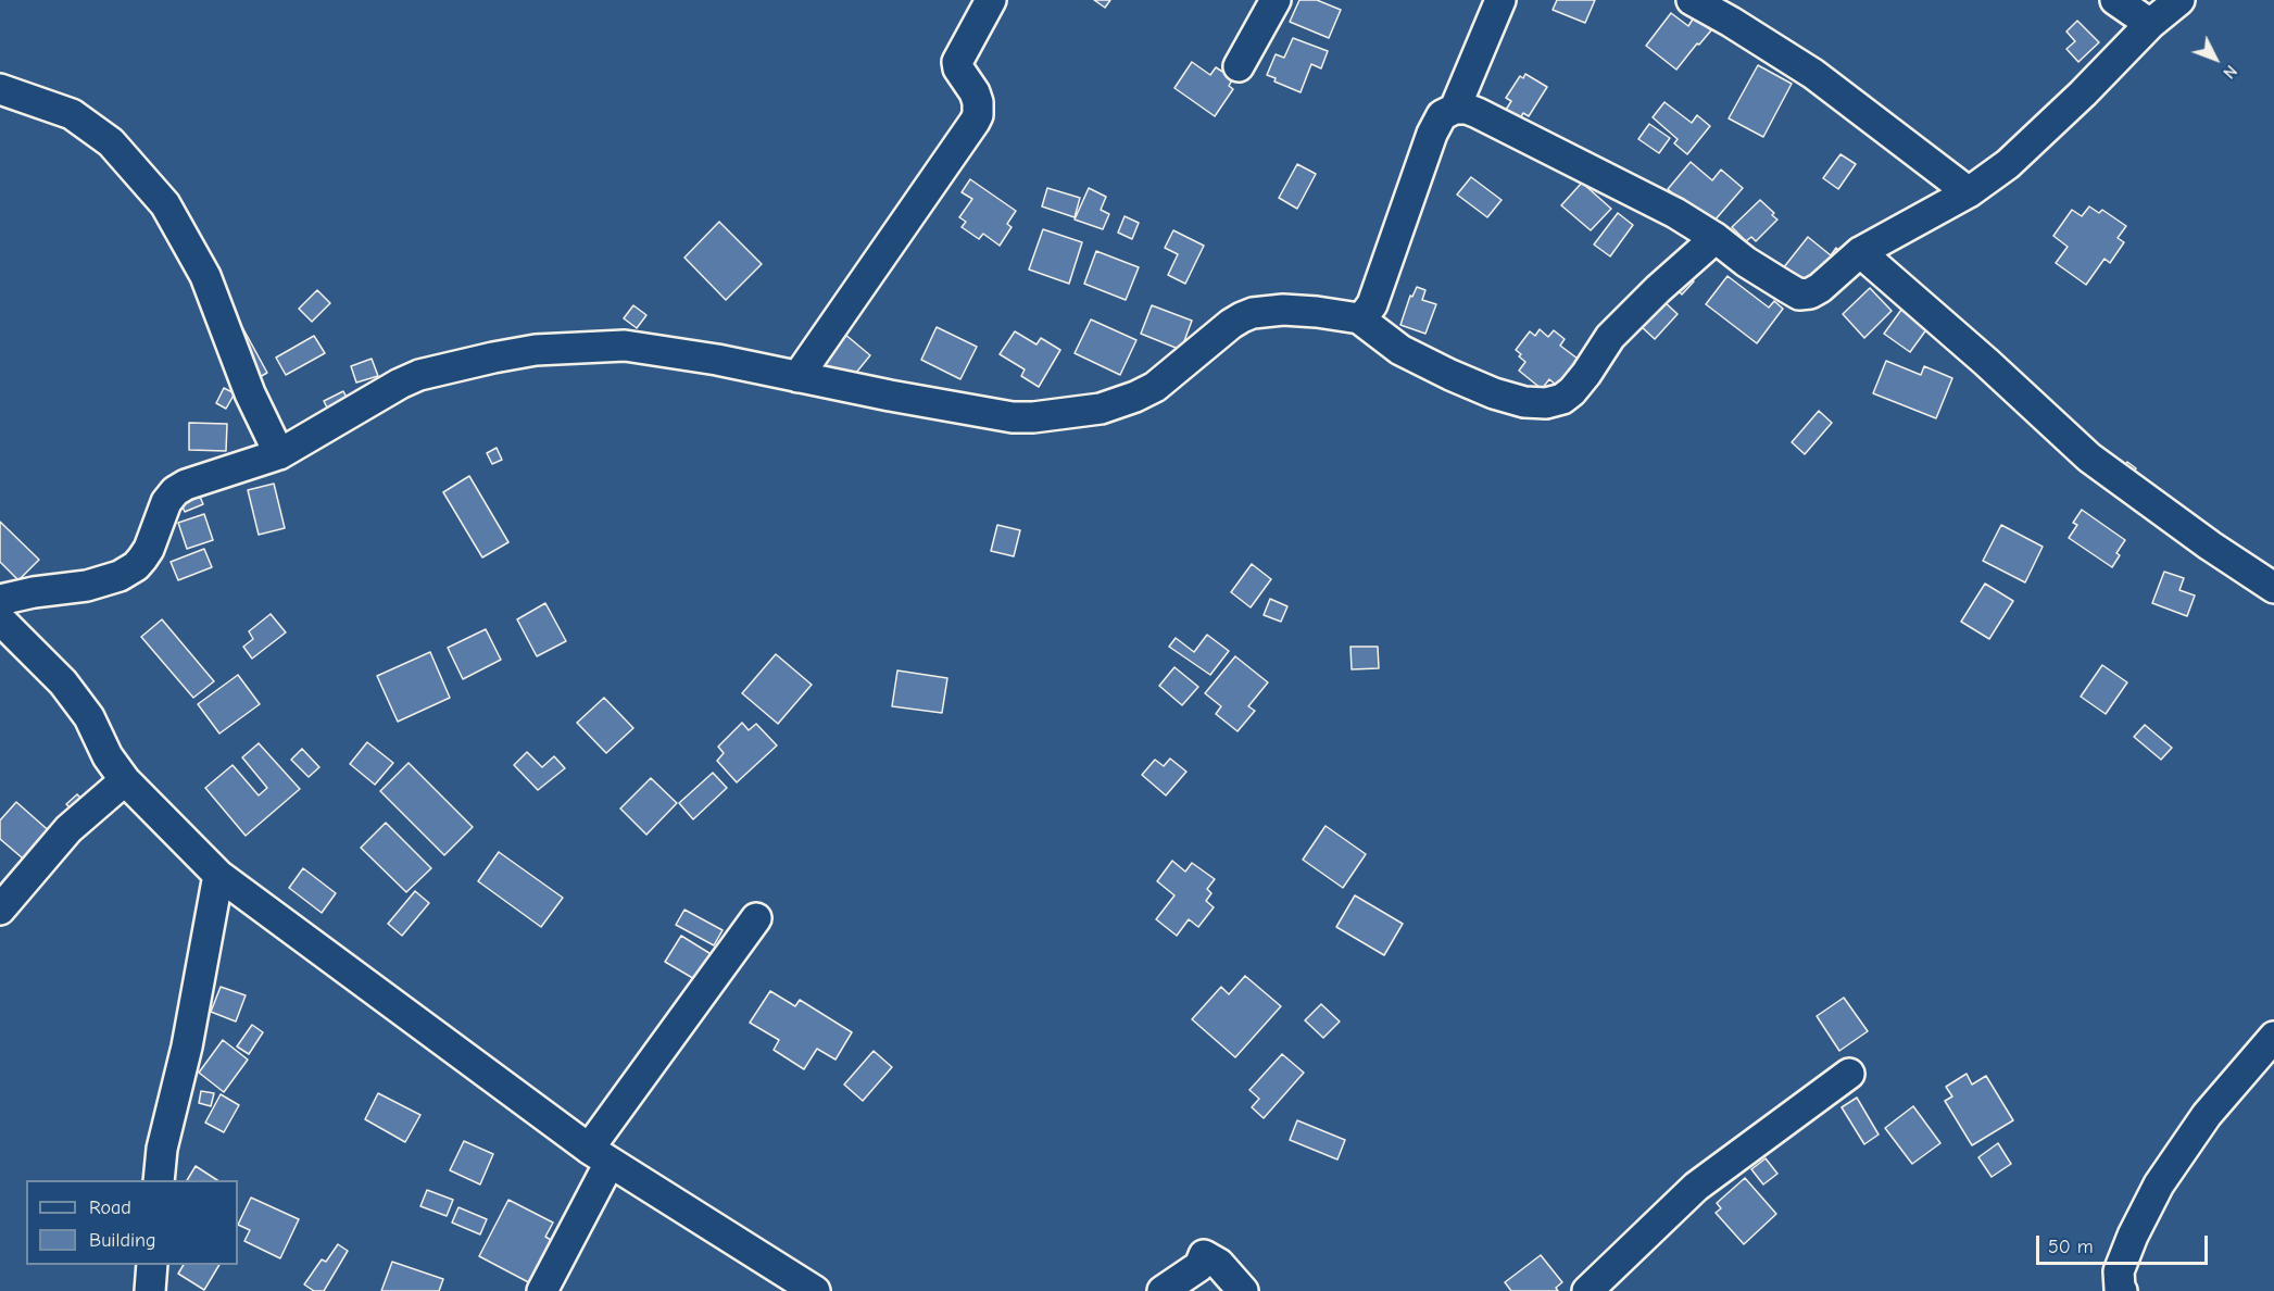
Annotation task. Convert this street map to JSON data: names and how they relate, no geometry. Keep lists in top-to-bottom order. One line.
{"legend":["Road","Building"],"scale_bar":"50 m","north":"bottom right"}
